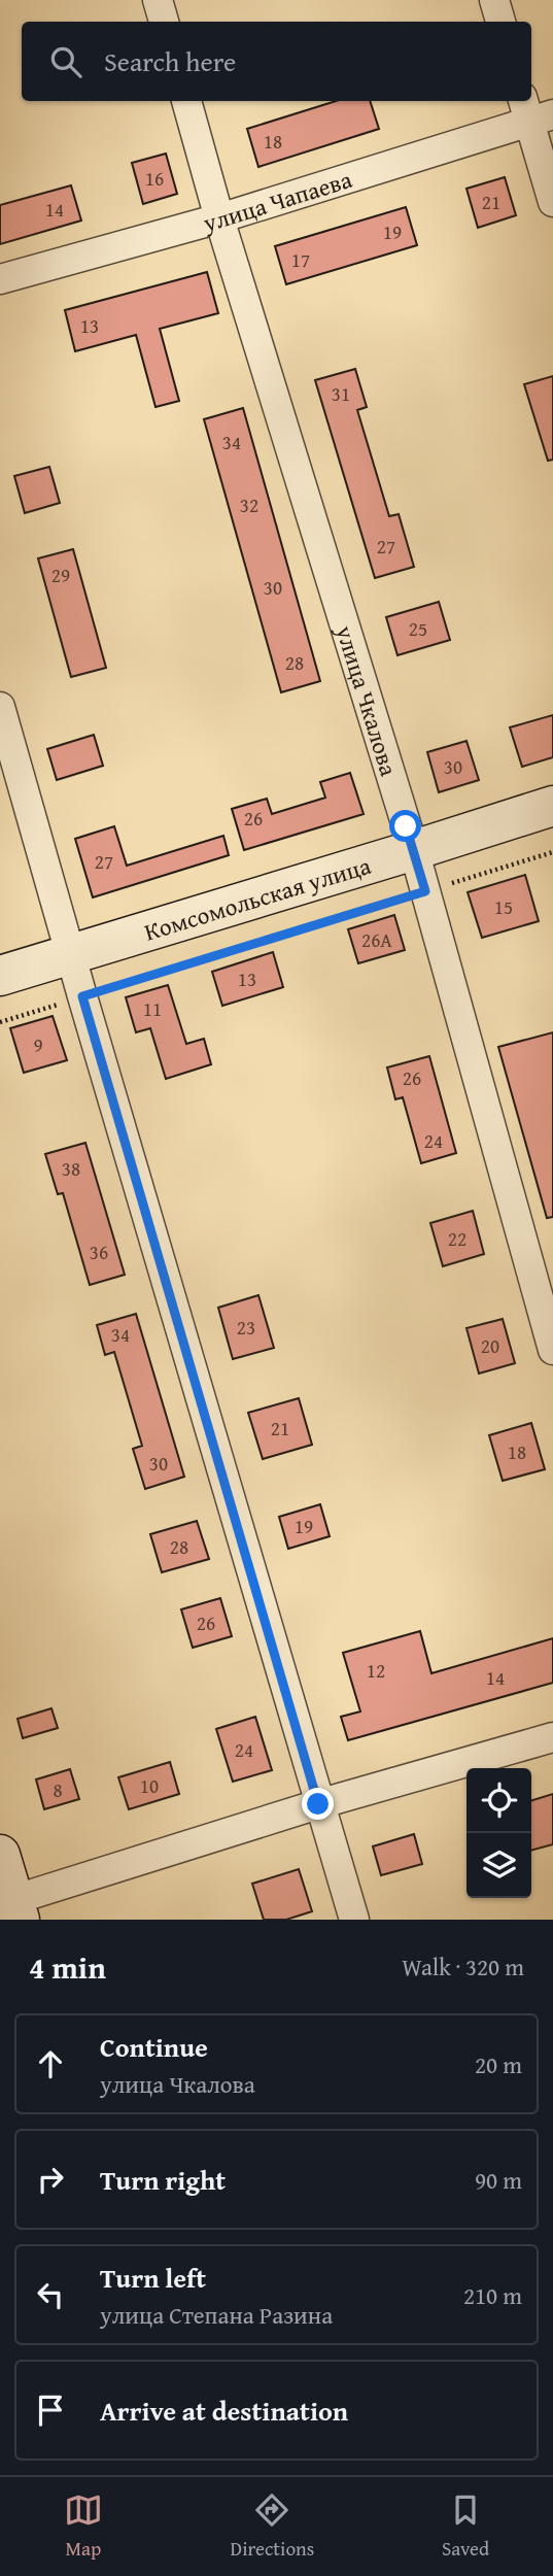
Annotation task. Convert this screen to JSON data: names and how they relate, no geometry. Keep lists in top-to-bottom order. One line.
{"streets":{"street":["улица Чапаева","улица Чкалова","Комсомольская улица"]},"crossings":[["улица Чапаева","улица Чкалова"],["улица Чкалова","Комсомольская улица"]],"house_numbers":["18","16","21","14","19","17","13","31","34","32","27","29","30","25","28","30","26","27","15","26А","13","11","9","26","24","38","22","36","23","34","20","21","18","30","19","28","26","12","14","24","10","8"],"page":{"search":"Search here","heading":["4 min","Walk · 320 m"],"list":[["Continue","улица Чкалова","20 m"],["Turn right","90 m"],["Turn left","улица Степана Разина","210 m"],"Arrive at destination"],"nav":["Map","Directions","Saved"]}}
